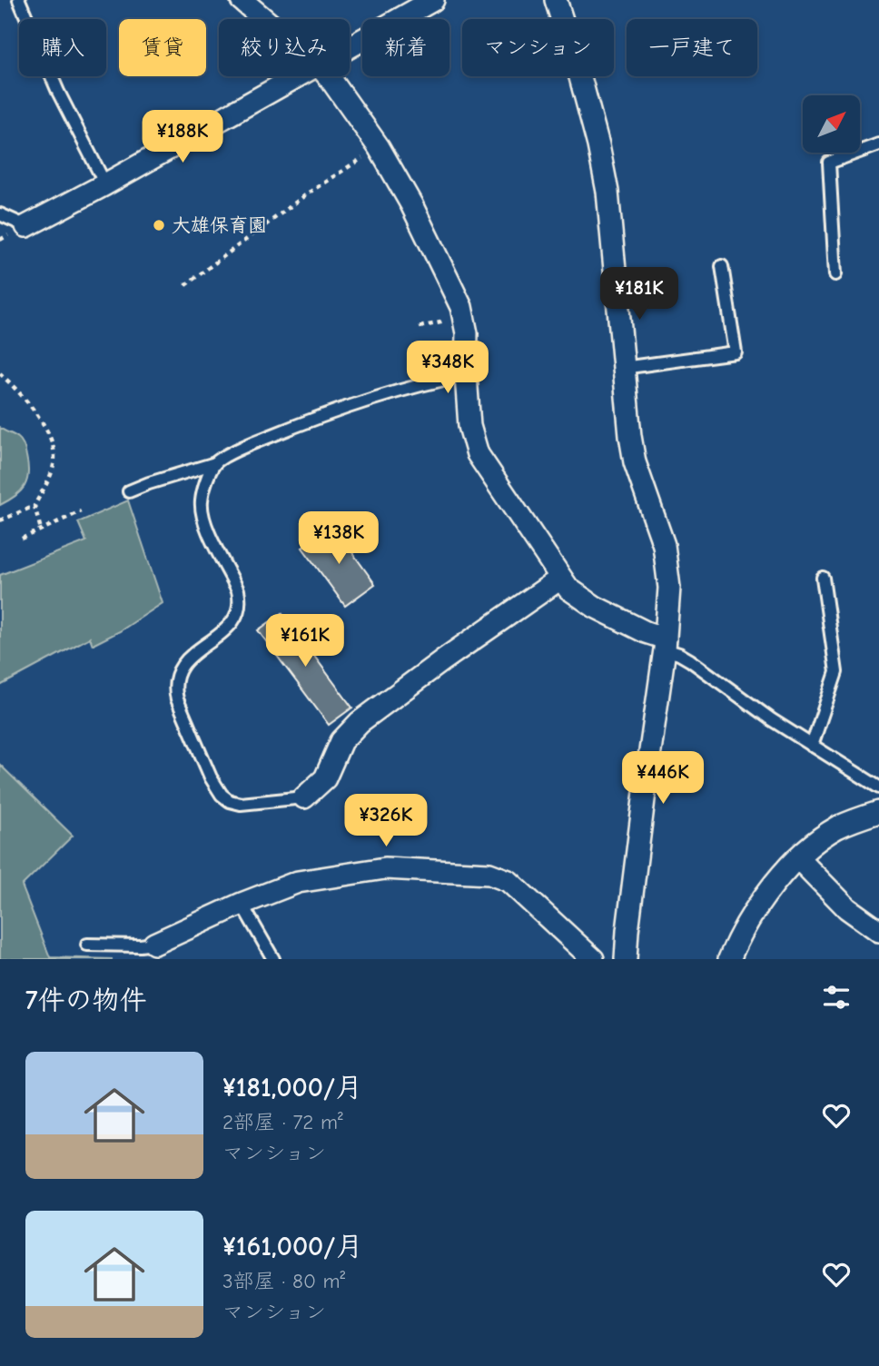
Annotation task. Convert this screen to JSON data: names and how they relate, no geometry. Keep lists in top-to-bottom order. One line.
{"places":["大雄保育園"],"north":"top right","page":{"chip":["購入","賃貸","絞り込み","新着","マンション","一戸建て"],"price":["¥188K","¥181K","¥348K","¥138K","¥161K","¥446K","¥326K"],"heading":"7件の物件","list":[{"name":"¥181,000/月","note":"2部屋 · 72 m² · マンション"},{"name":"¥161,000/月","note":"3部屋 · 80 m² · マンション"}]}}
